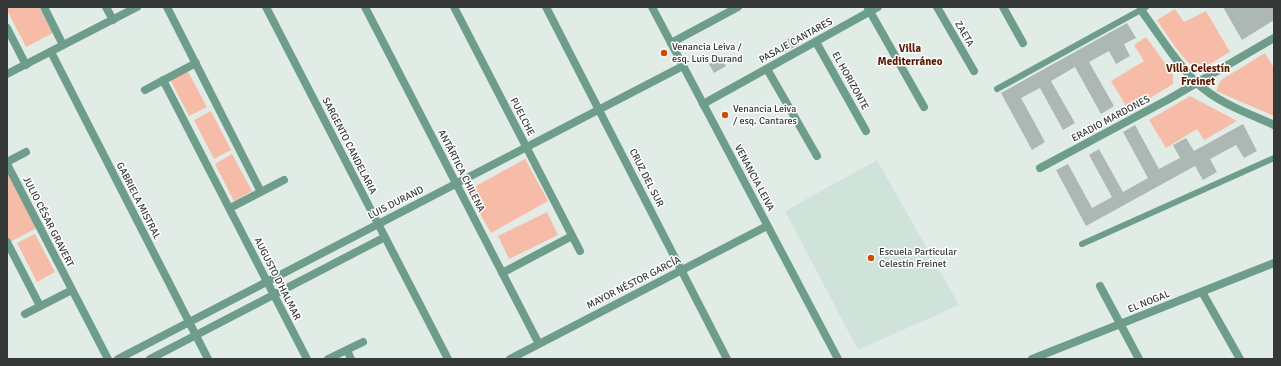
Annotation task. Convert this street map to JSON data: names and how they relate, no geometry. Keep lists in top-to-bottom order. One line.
{"streets":{"street":["ZAETA","PASAJE CANTARES","EL HORIZONTE","PUELCHE","ERADIO MARDONES","SARGENTO CANDELARIA","ANTÁRTICA CHILENA","CRUZ DEL SUR","VENANCIA LEIVA","GABRIELA MISTRAL","LUIS DURAND","JULIO CÉSAR GRAVERT","AUGUSTO D'HALMAR","MAYOR NÉSTOR GARCÍA","EL NOGAL"]},"crossings":[["PASAJE CANTARES","EL HORIZONTE"],["PASAJE CANTARES","VENANCIA LEIVA"],["PUELCHE","LUIS DURAND"],["SARGENTO CANDELARIA","LUIS DURAND"],["ANTÁRTICA CHILENA","LUIS DURAND"],["ANTÁRTICA CHILENA","MAYOR NÉSTOR GARCÍA"],["CRUZ DEL SUR","LUIS DURAND"],["CRUZ DEL SUR","MAYOR NÉSTOR GARCÍA"],["VENANCIA LEIVA","LUIS DURAND"],["VENANCIA LEIVA","MAYOR NÉSTOR GARCÍA"],["GABRIELA MISTRAL","LUIS DURAND"],["LUIS DURAND","AUGUSTO D'HALMAR"]],"districts":["Villa Mediterráneo","Villa Celestín Freinet"],"places":["Venancia Leiva / esq. Luis Durand","Venancia Leiva / esq. Cantares","Escuela Particular Celestín Freinet"]}
